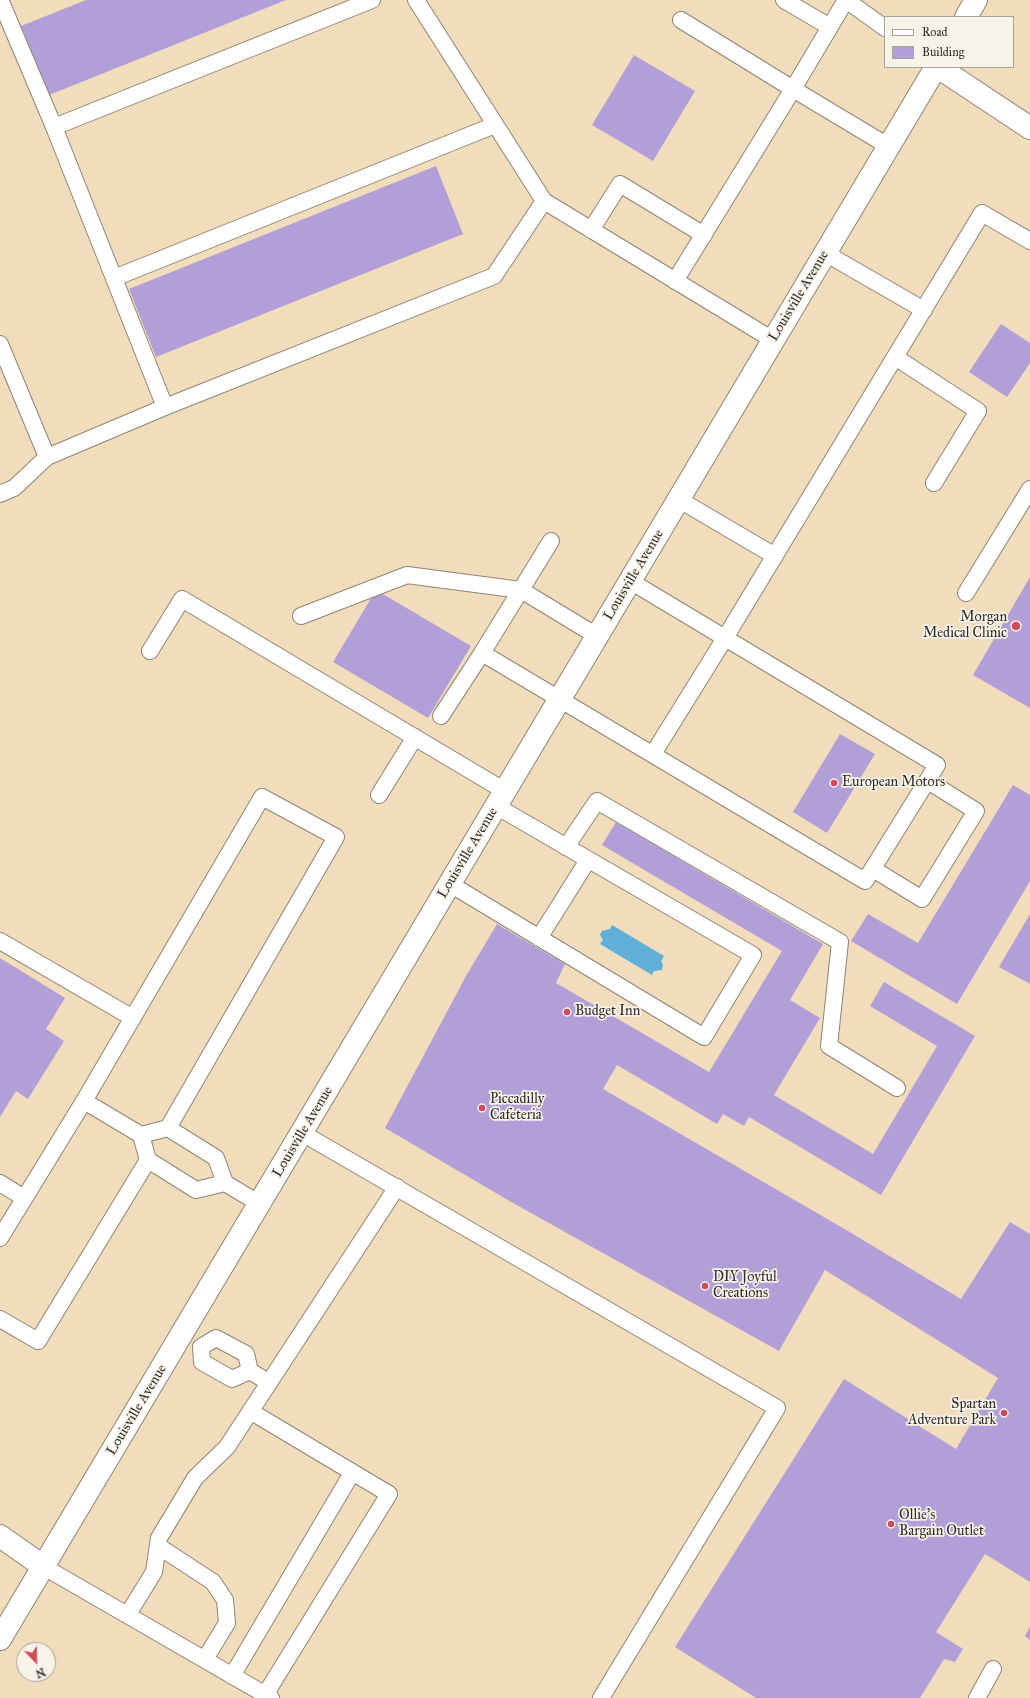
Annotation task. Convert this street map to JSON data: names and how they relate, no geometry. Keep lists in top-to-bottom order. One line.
{"streets":{"main road":["Louisville Avenue"]},"places":["Morgan Medical Clinic","European Motors","Budget Inn","Piccadilly Cafeteria","DIY Joyful Creations","Spartan Adventure Park","Ollie's Bargain Outlet"],"legend":["Road","Building"],"north":"bottom"}
